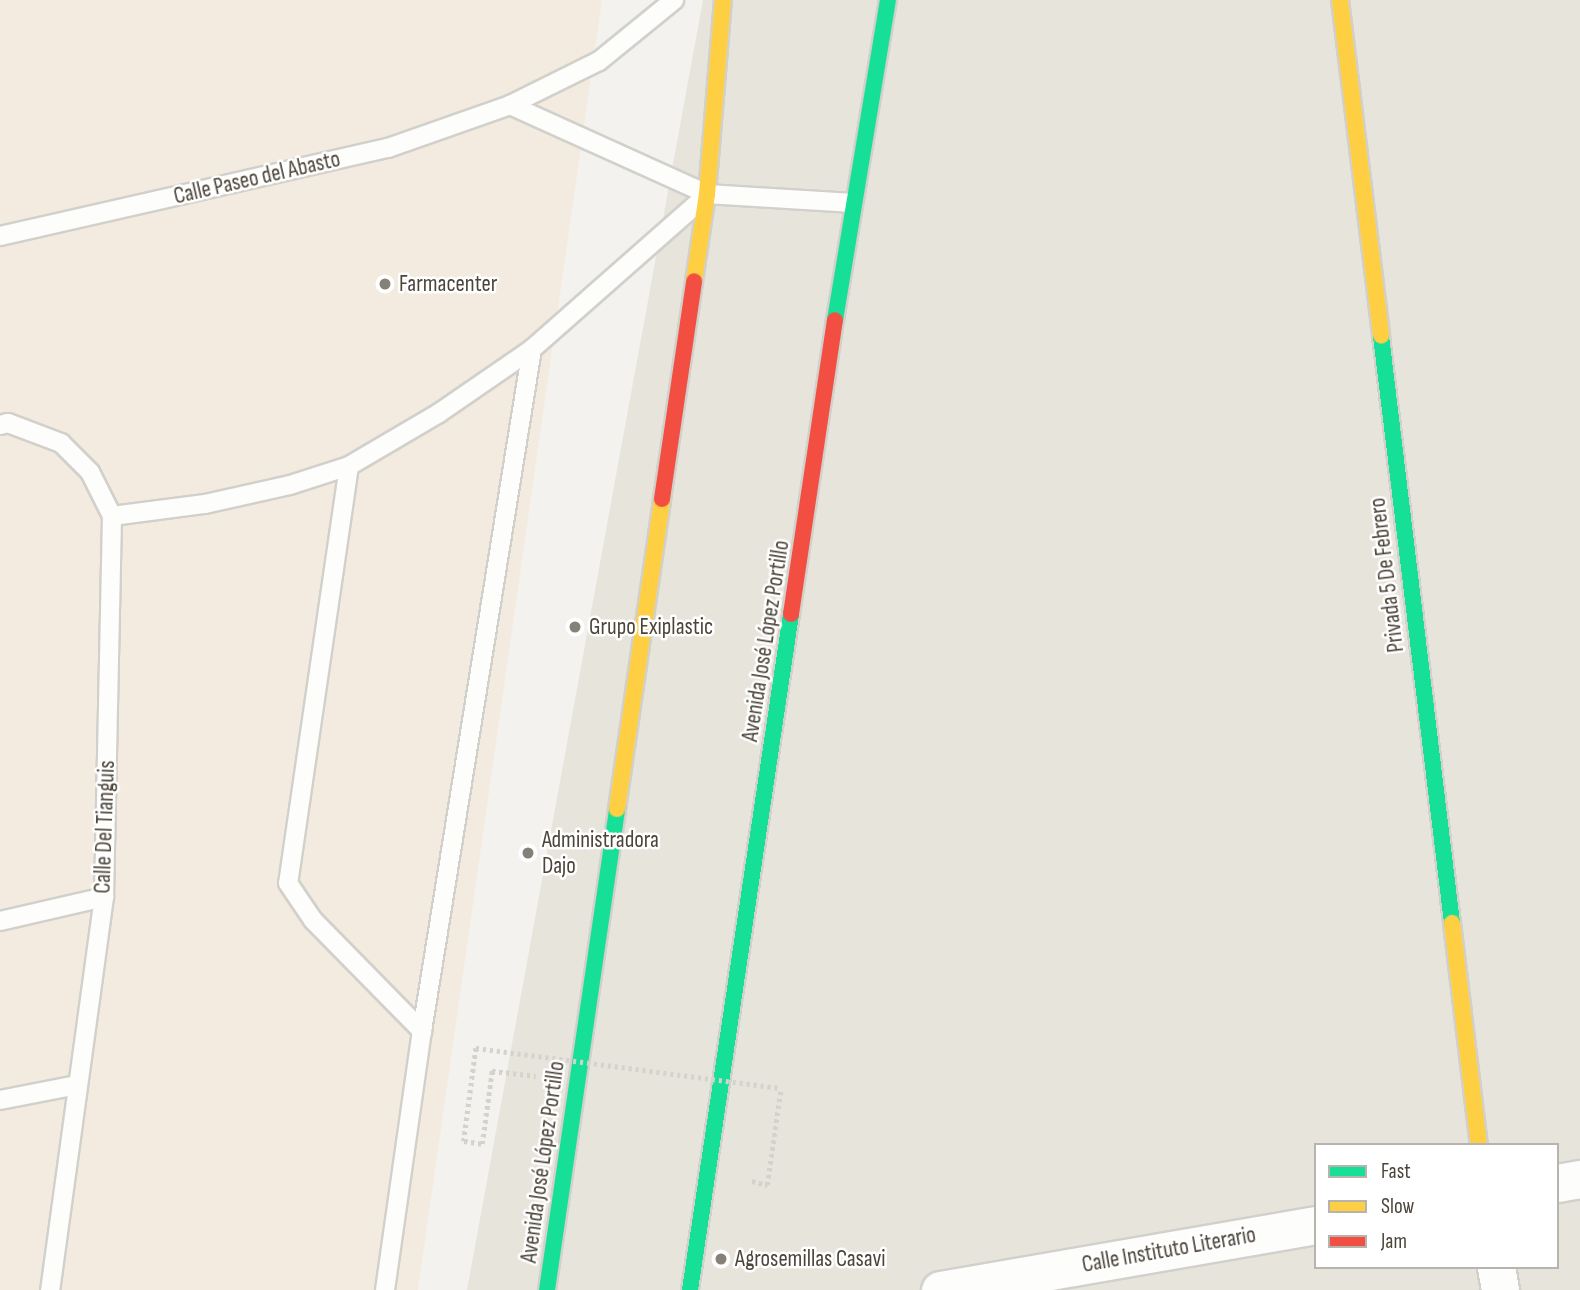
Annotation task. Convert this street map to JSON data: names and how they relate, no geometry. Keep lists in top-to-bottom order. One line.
{"streets":{"main road":["Privada 5 De Febrero","Avenida José López Portillo"],"street":["Calle Instituto Literario"],"lane":["Calle Paseo del Abasto","Calle Del Tianguis"]},"places":["Farmacenter","Grupo Exiplastic","Administradora Dajo","Agrosemillas Casavi"],"legend":["Fast","Slow","Jam"]}
